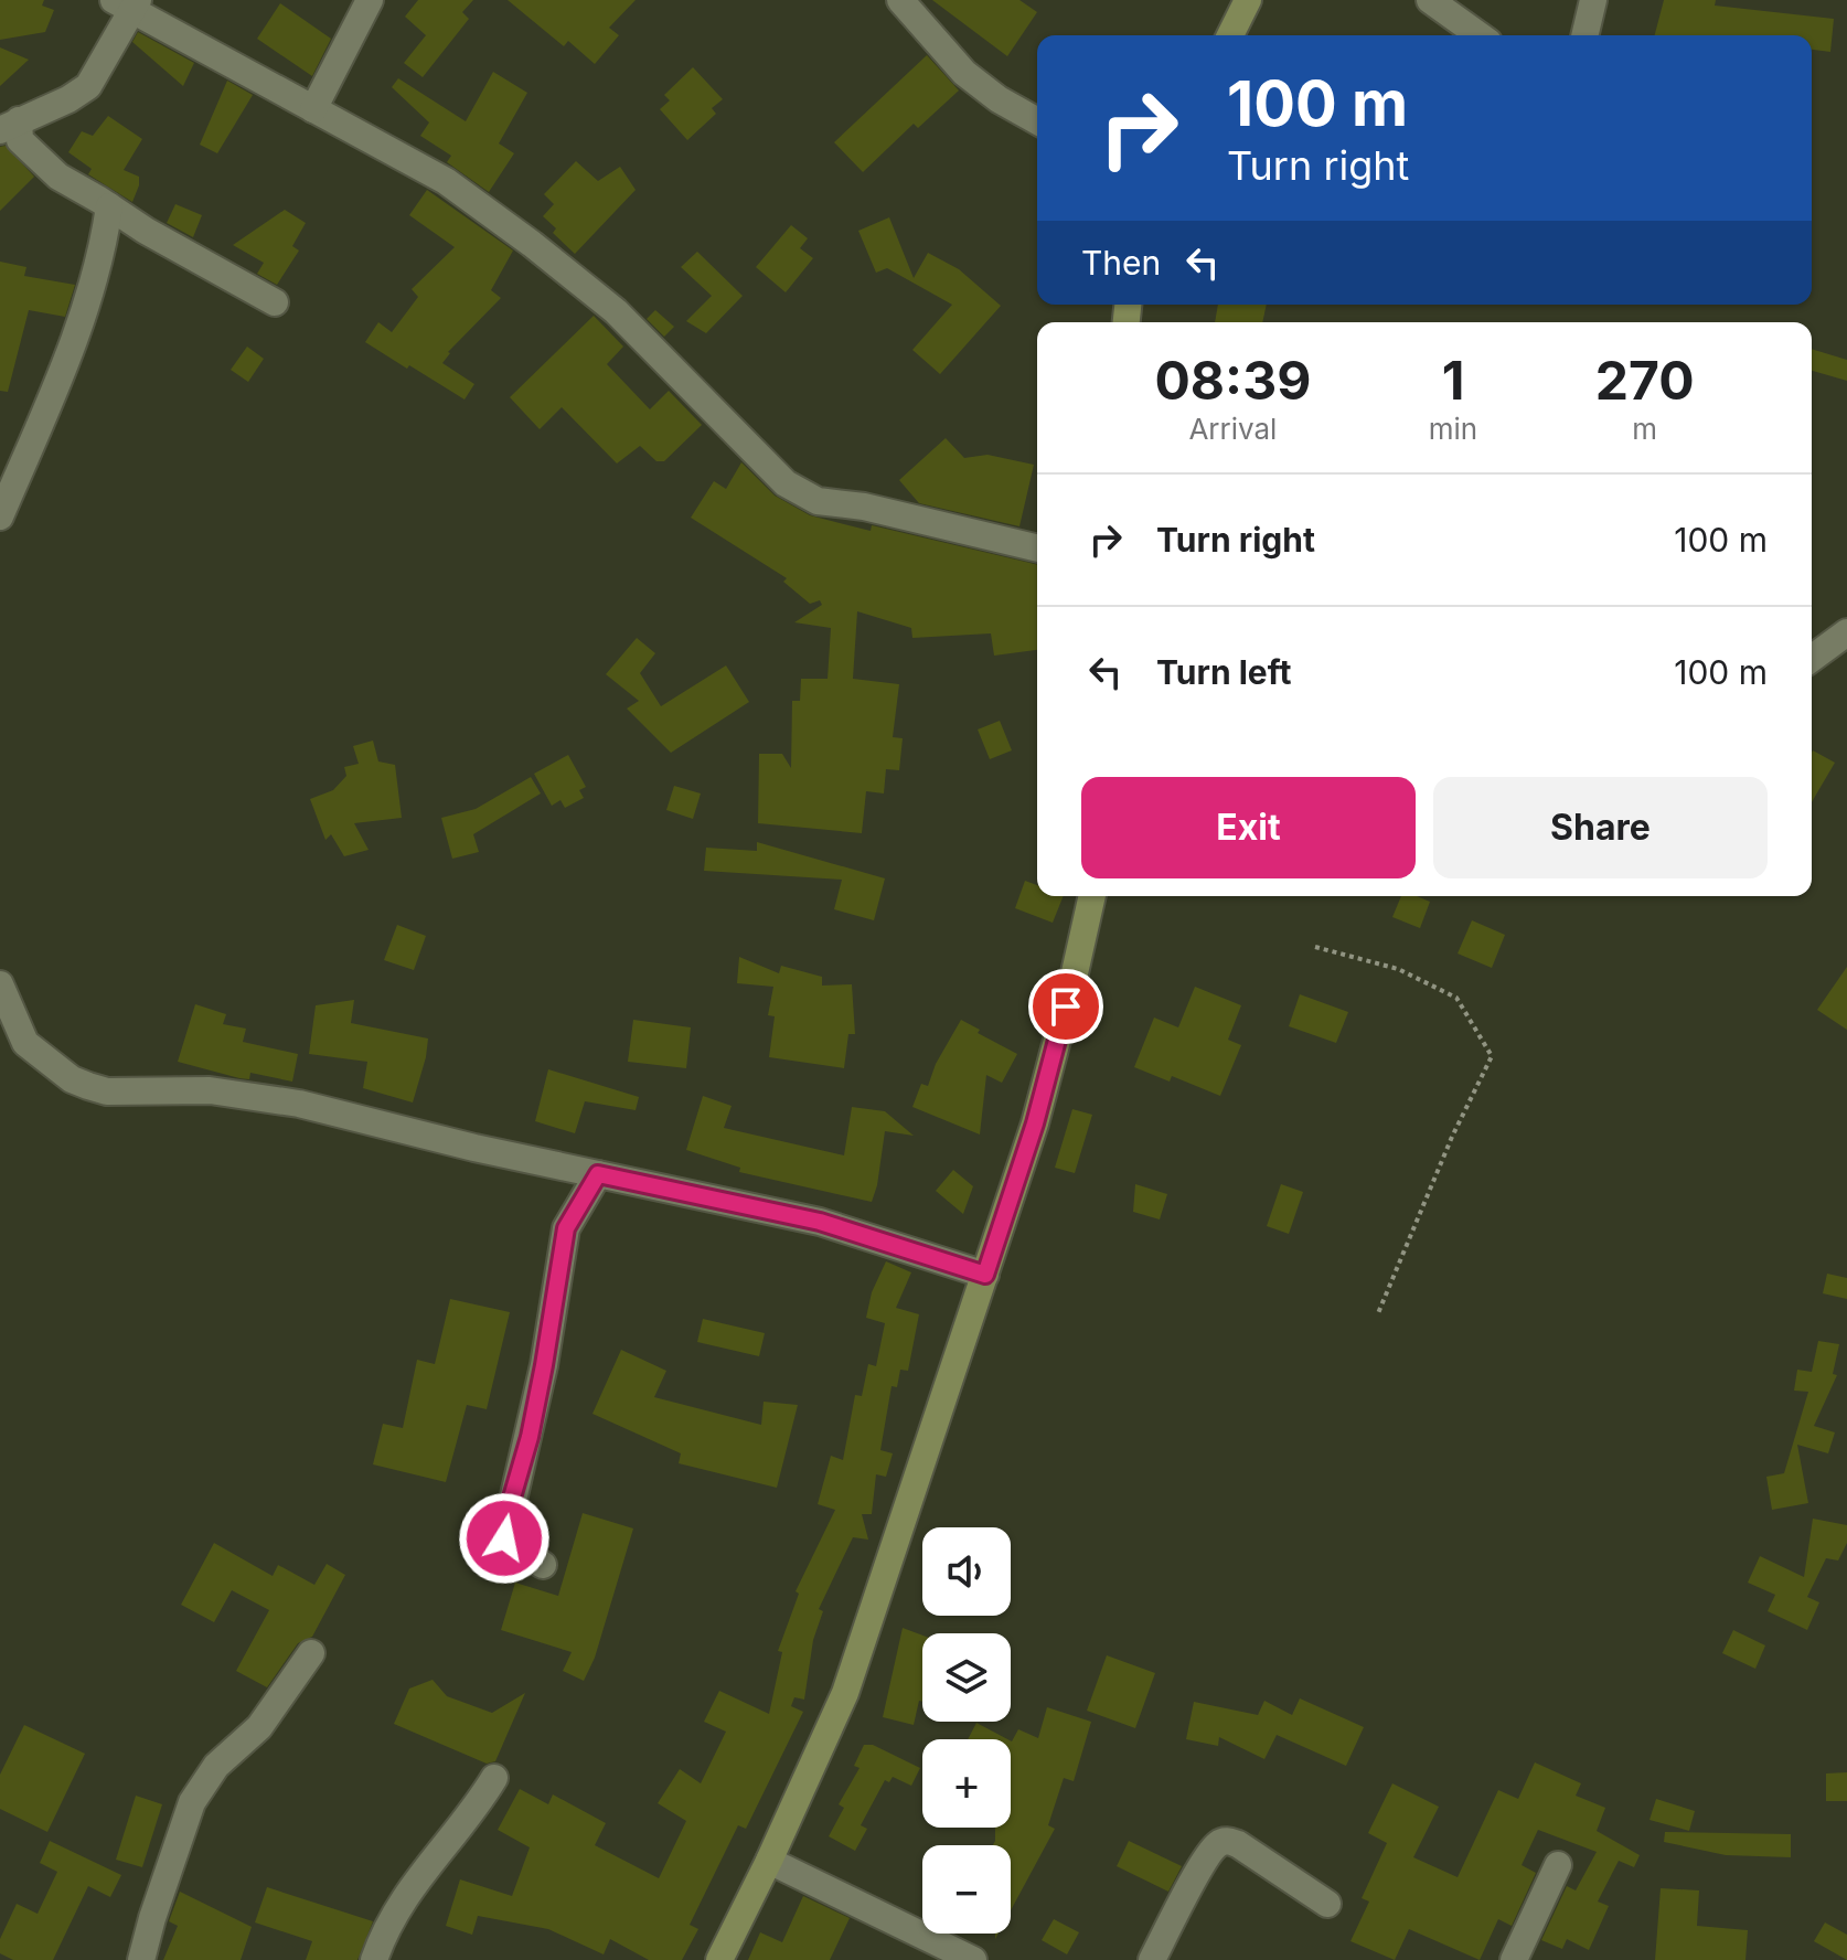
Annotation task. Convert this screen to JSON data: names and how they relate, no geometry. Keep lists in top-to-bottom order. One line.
{"page":{"turn":["100 m","Turn right"],"then":"Then","eta":["08:39","Arrival","1","min","270","m"],"list":[{"name":"Turn right","value":"100 m"},{"name":"Turn left","value":"100 m"}],"buttons":["Exit","Share"],"map_buttons":["+","−"]}}
